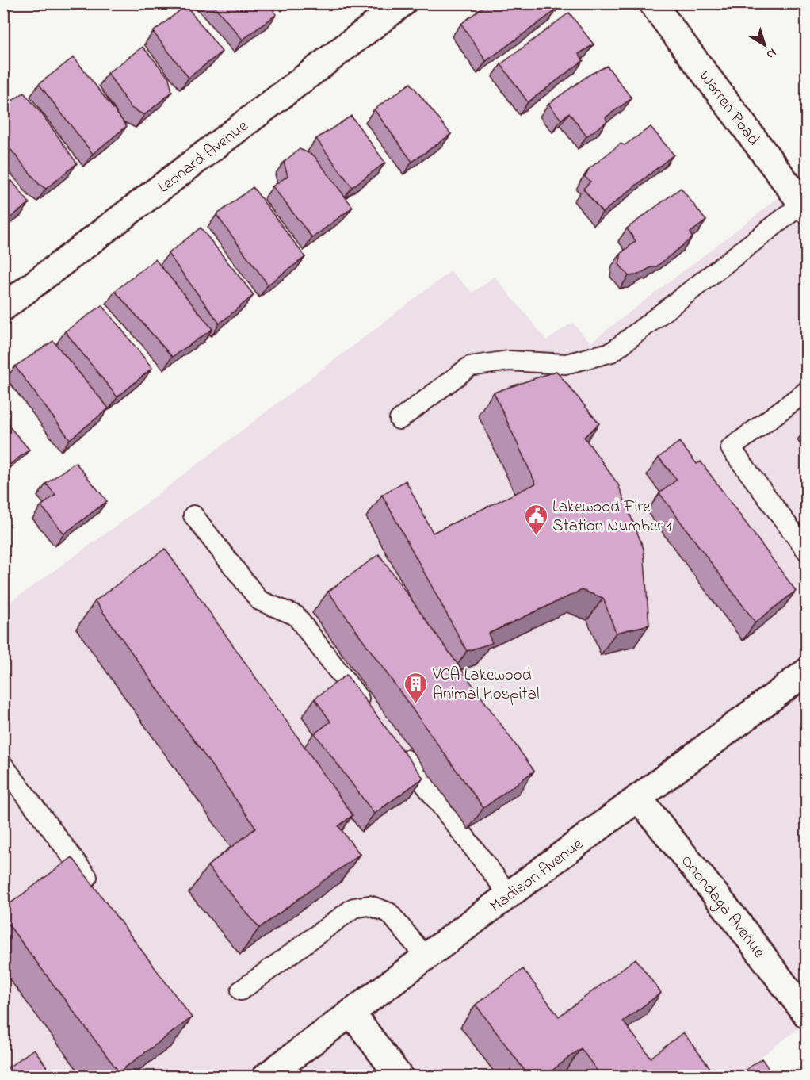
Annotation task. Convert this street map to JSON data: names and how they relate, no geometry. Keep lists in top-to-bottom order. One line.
{"streets":{"main road":["Warren Road","Leonard Avenue","Madison Avenue","Onondaga Avenue"]},"crossings":[["Madison Avenue","Onondaga Avenue"]],"places":{"public building":["Lakewood Fire Station Number 1"],"building":["VCA Lakewood Animal Hospital"]},"north":"bottom right"}
